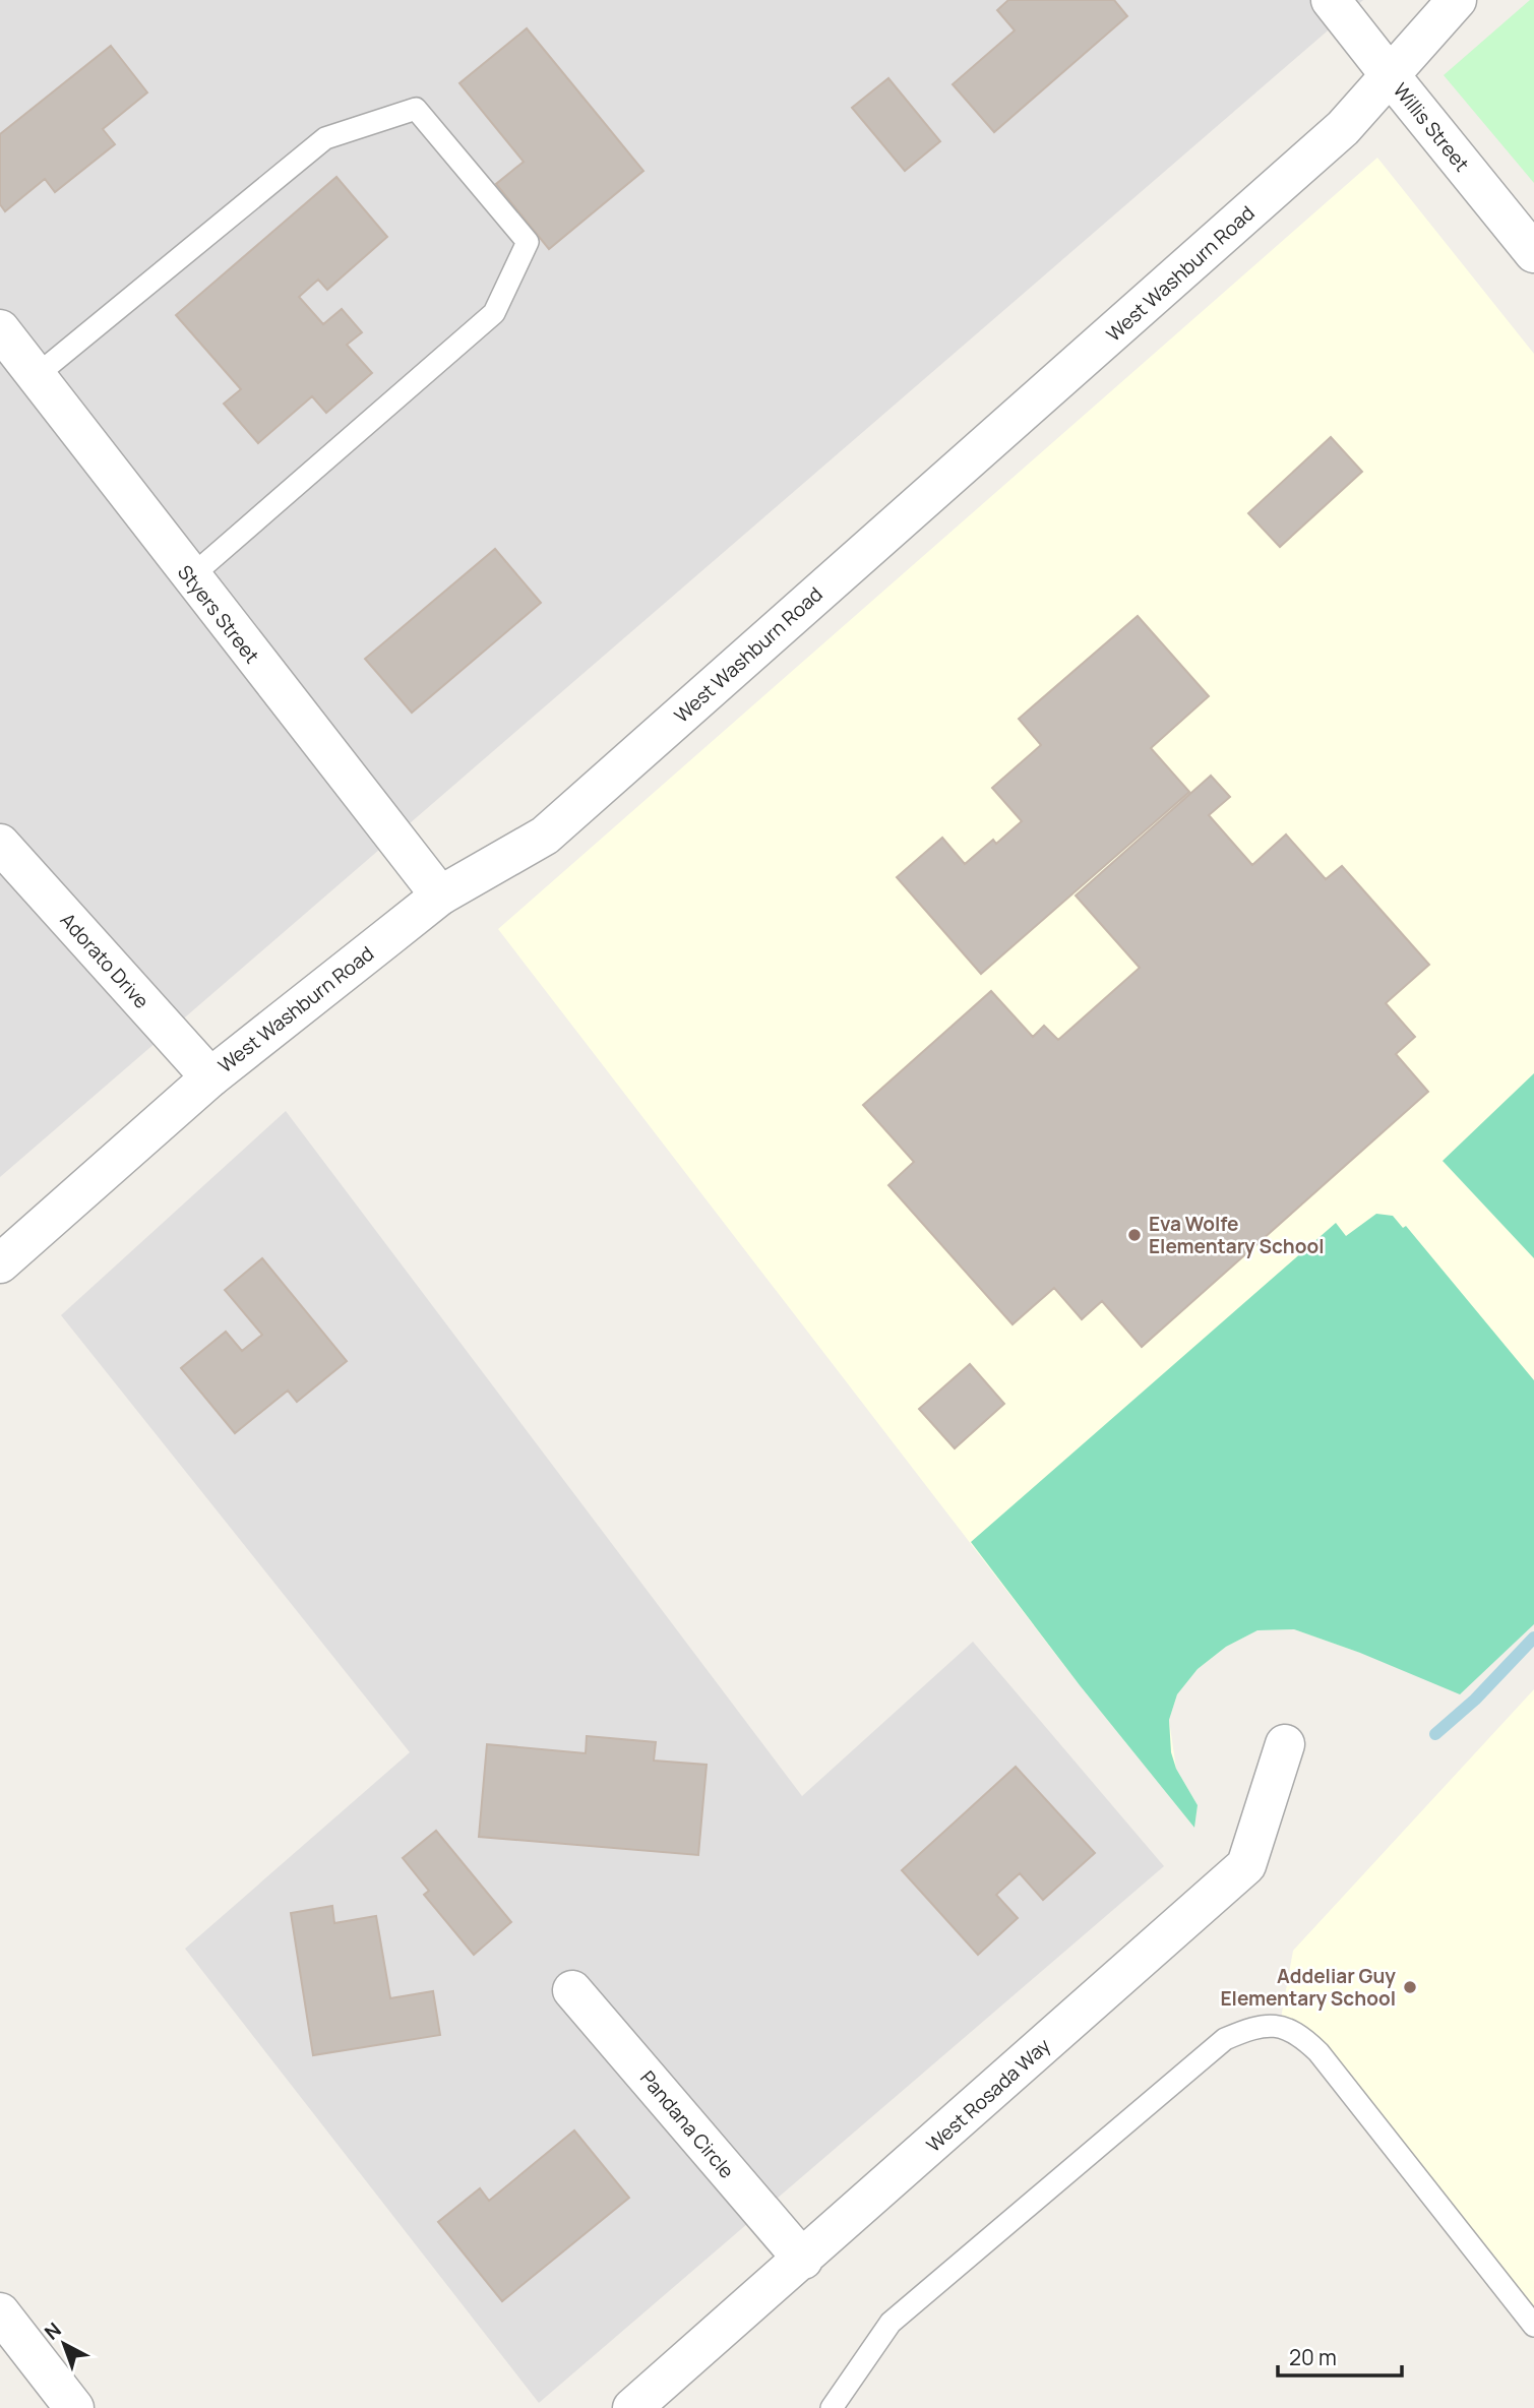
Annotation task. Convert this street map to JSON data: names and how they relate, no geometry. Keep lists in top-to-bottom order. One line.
{"streets":{"street":["Willis Street","West Washburn Road","Styers Street","Adorato Drive","West Rosada Way","Pandana Circle"]},"crossings":[["Willis Street","West Washburn Road"],["West Washburn Road","Styers Street"],["West Washburn Road","Adorato Drive"],["West Rosada Way","Pandana Circle"]],"places":["Eva Wolfe Elementary School","Addeliar Guy Elementary School"],"scale_bar":"20 m","north":"top left"}
